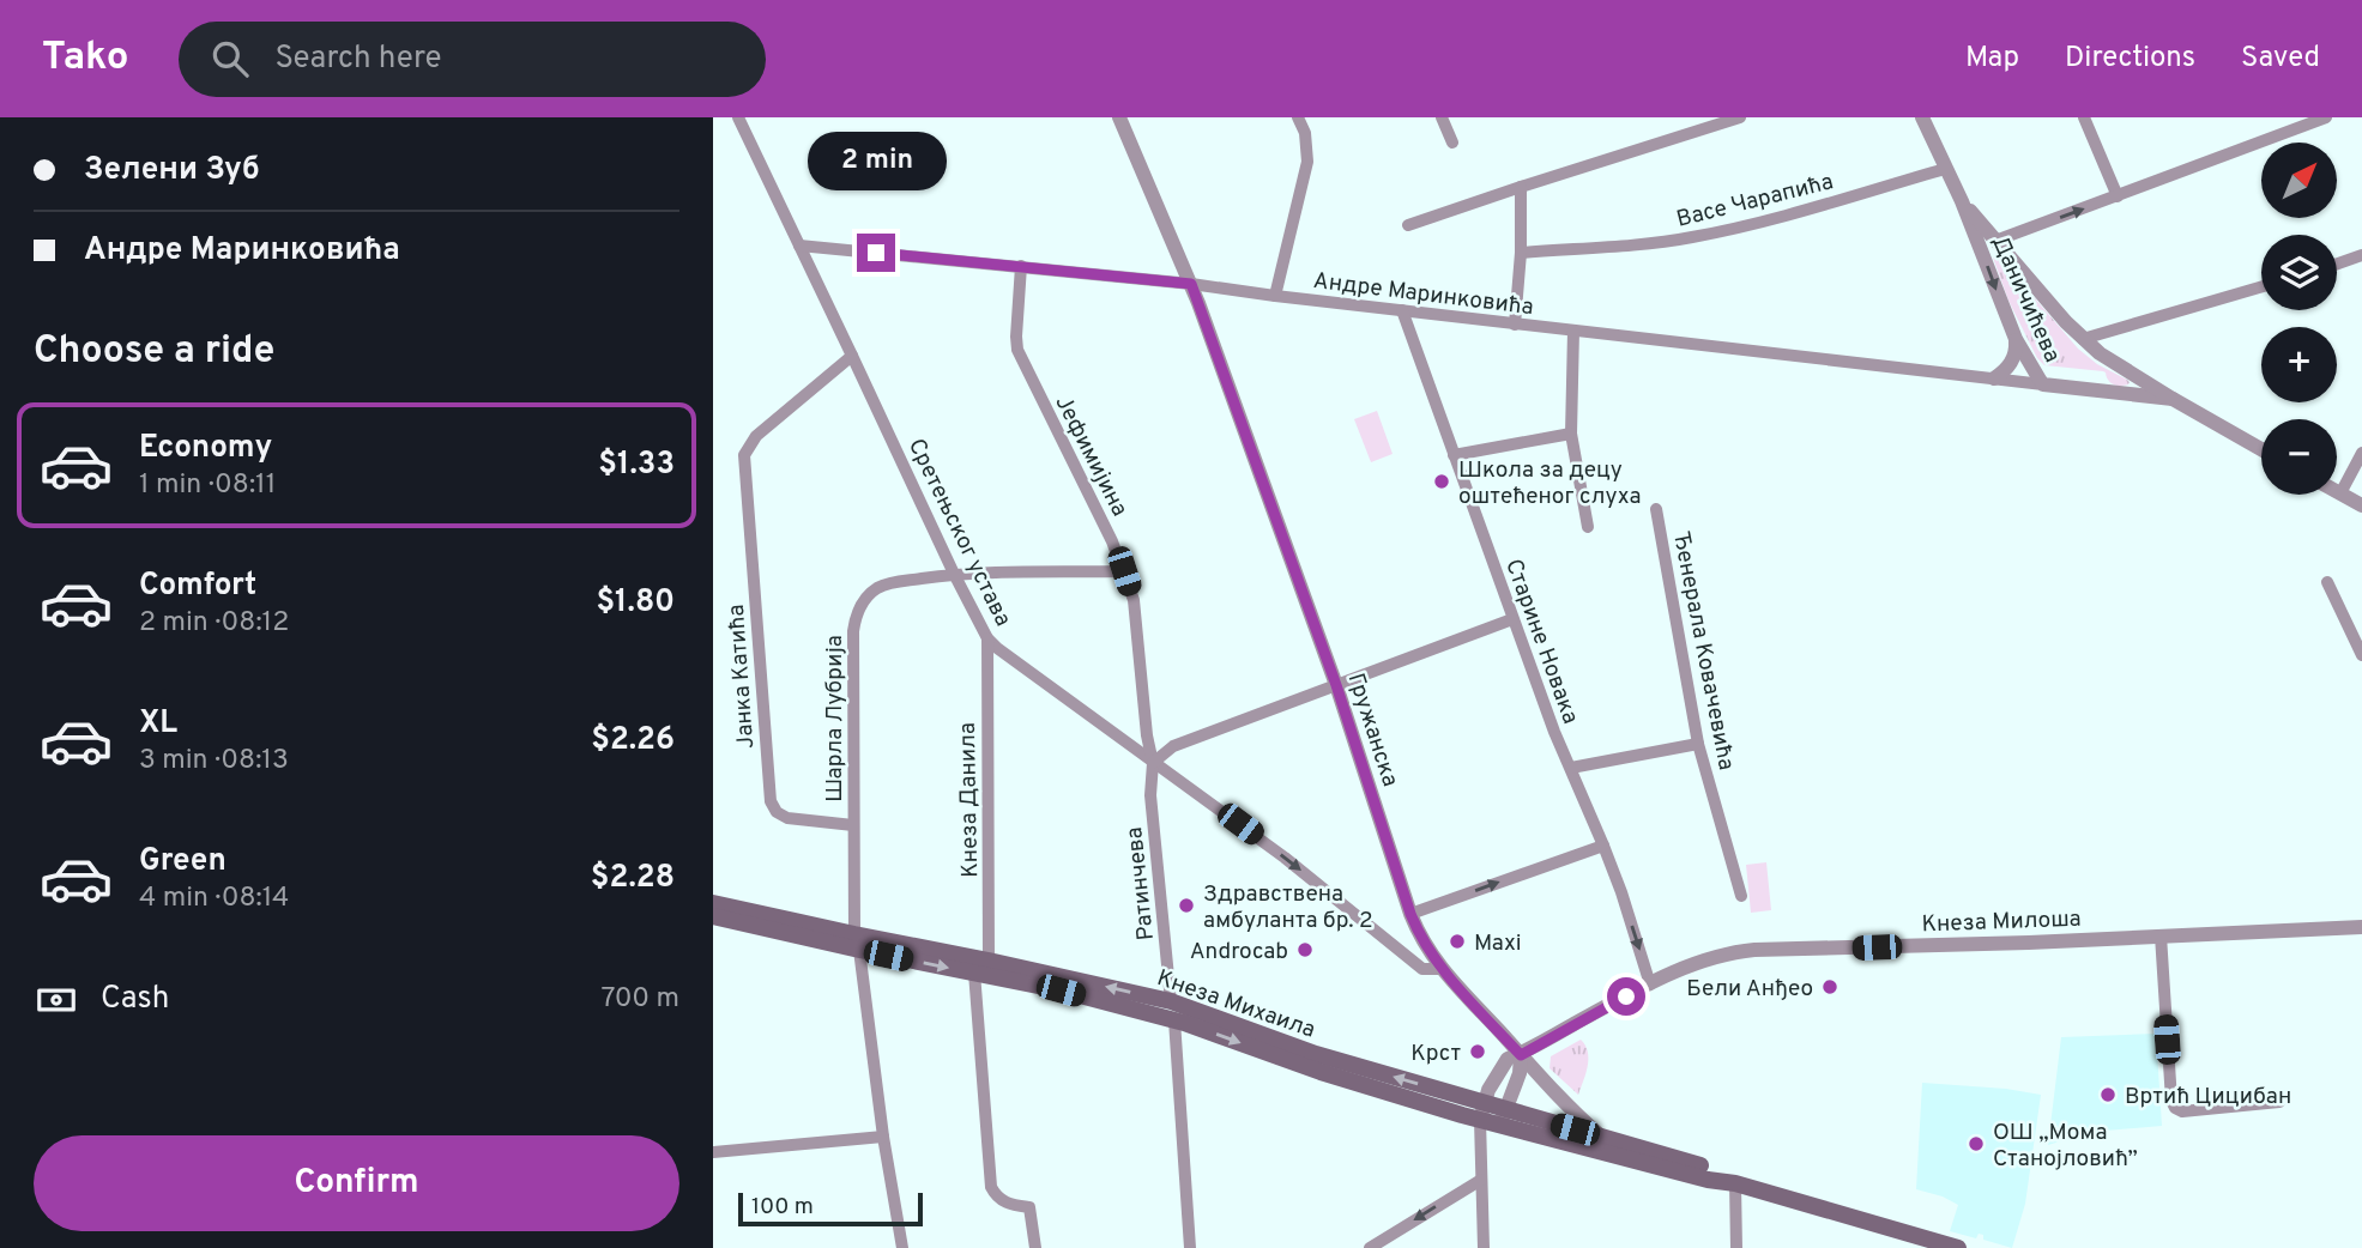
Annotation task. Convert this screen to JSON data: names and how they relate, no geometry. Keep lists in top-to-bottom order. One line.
{"streets":{"main road":["Кнеза Михаила"],"street":["Васе Чарапића","Андре Маринковића","Даничићева","Јефимијина","Сретењског устава","Старине Новака","Ђенерала Ковачевића","Јанка Катића","Шарла Лубрија","Гружанска","Кнеза Данила","Ратинчева","Кнеза Милоша"]},"crossings":[["Васе Чарапића","Даничићева"],["Андре Маринковића","Даничићева"],["Андре Маринковића","Јефимијина"],["Андре Маринковића","Сретењског устава"],["Андре Маринковића","Старине Новака"],["Андре Маринковића","Гружанска"],["Јефимијина","Сретењског устава"],["Јефимијина","Шарла Лубрија"],["Јефимијина","Ратинчева"],["Сретењског устава","Јанка Катића"],["Сретењског устава","Шарла Лубрија"],["Сретењског устава","Гружанска"],["Сретењског устава","Кнеза Данила"],["Сретењског устава","Ратинчева"],["Старине Новака","Кнеза Милоша"],["Јанка Катића","Шарла Лубрија"],["Шарла Лубрија","Кнеза Михаила"],["Гружанска","Кнеза Милоша"],["Гружанска","Кнеза Михаила"],["Кнеза Данила","Кнеза Михаила"],["Ратинчева","Кнеза Михаила"]],"places":["Школа за децу оштећеног слуха","Здравствена амбуланта бр. 2","Maxi","Androcab","Бели Анђео","Крст","Вртић Цицибан","ОШ „Мома Станојловић”"],"scale_bar":"100 m","north":"top right","page":{"header":"Tako","search":"Search here","nav":["Map","Directions","Saved"],"banner":["Зелени Зуб","Андре Маринковића"],"bubble":"2 min","map_buttons":["+","−"],"heading":"Choose a ride","list":[{"name":"Economy","note":"1 min · 08:11","value":"$1.33"},{"name":"Comfort","note":"2 min · 08:12","value":"$1.80"},{"name":"XL","note":"3 min · 08:13","value":"$2.26"},{"name":"Green","note":"4 min · 08:14","value":"$2.28"}],"pay":["Cash","700 m"],"buttons":"Confirm","scale":"100 m"}}
